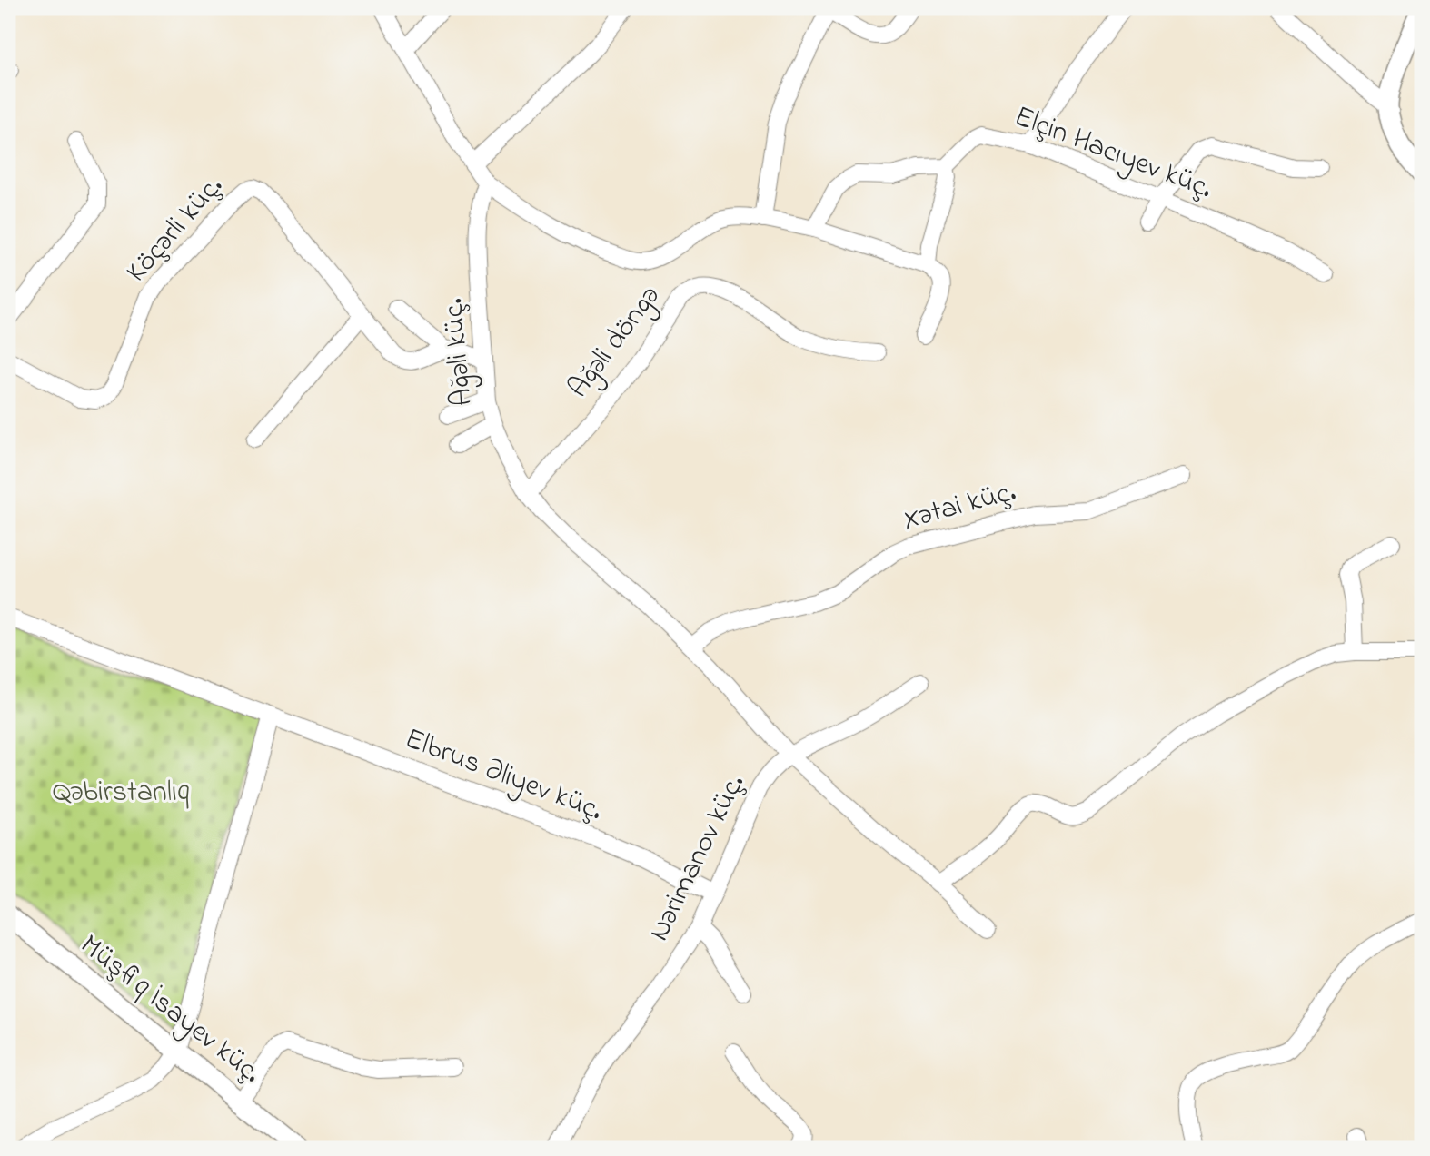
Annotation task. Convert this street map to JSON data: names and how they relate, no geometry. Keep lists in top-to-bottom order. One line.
{"streets":{"street":["Elçin Hacıyev küç.","Köçərli küç.","Ağəli döngə","Ağəli küç.","Xətai küç.","Elbrus Əliyev küç.","Nərimanov küç.","Müşfiq İsayev küç."]},"crossings":[["Ağəli döngə","Ağəli küç."],["Ağəli küç.","Xətai küç."],["Ağəli küç.","Nərimanov küç."],["Elbrus Əliyev küç.","Nərimanov küç."]],"parks":["Qəbirstanlıq"]}
